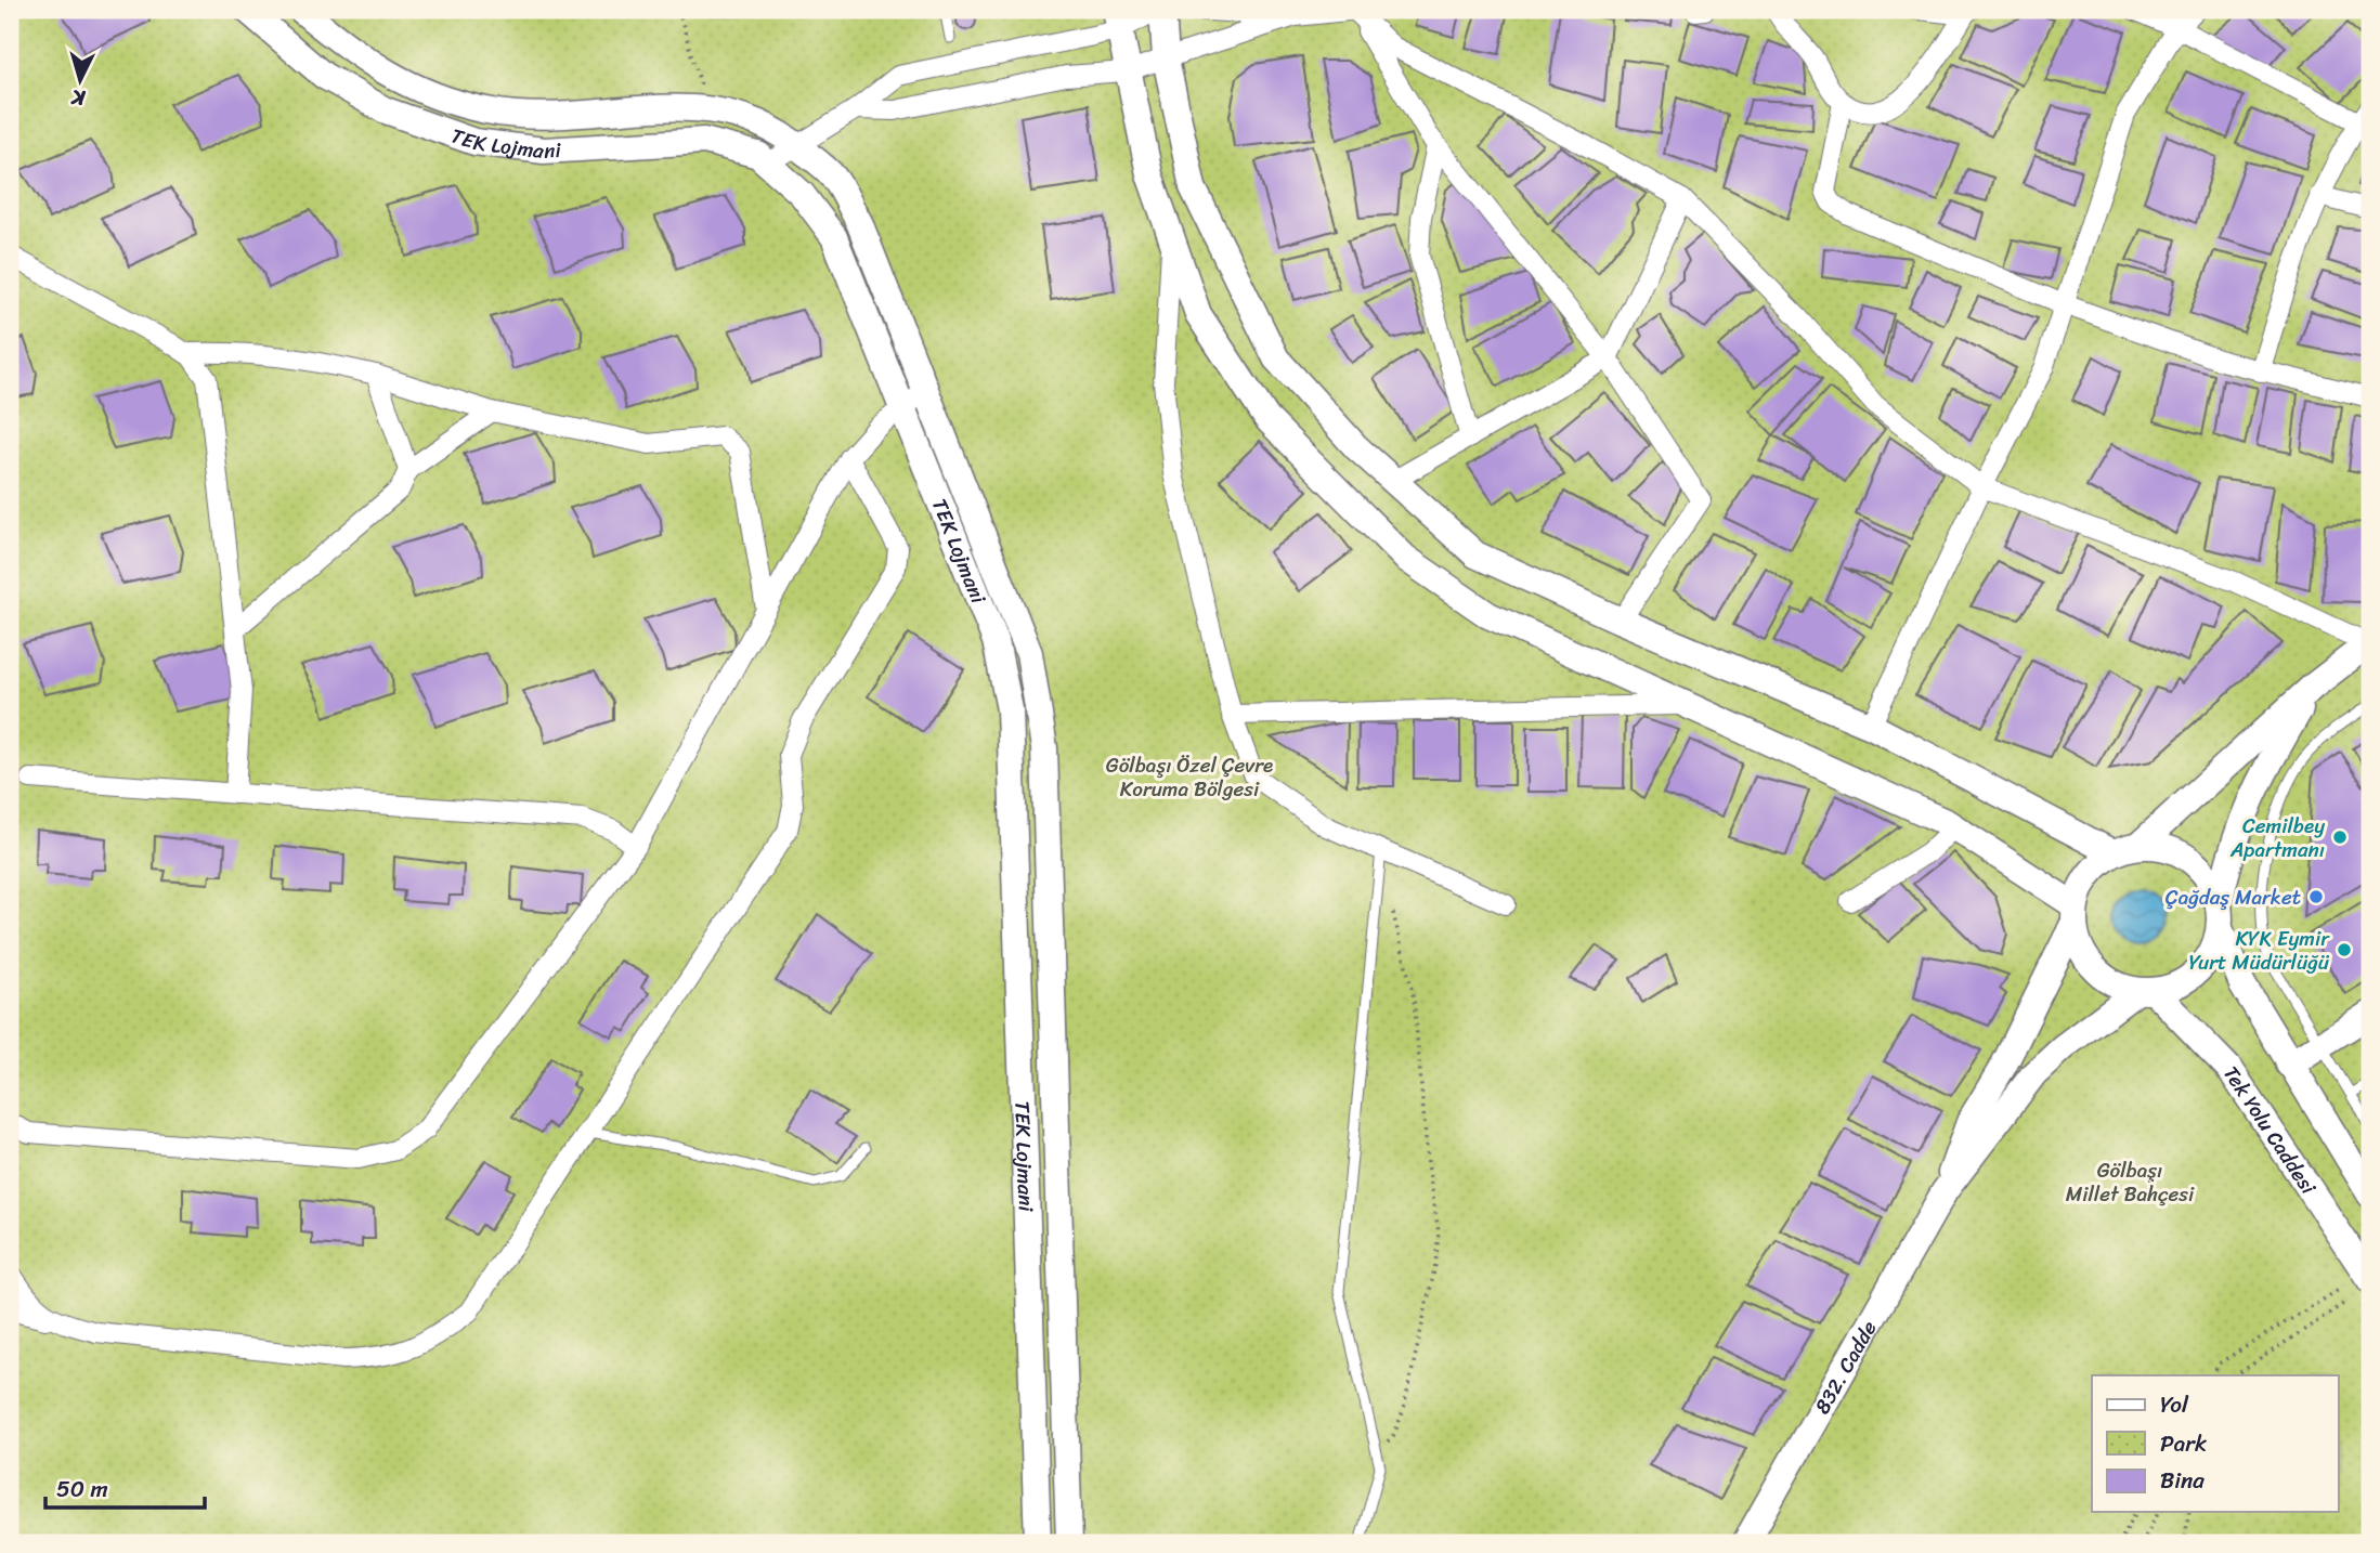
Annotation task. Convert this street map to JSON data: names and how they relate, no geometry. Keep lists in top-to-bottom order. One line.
{"streets":{"street":["TEK Lojmani","Tek Yolu Caddesi","832. Cadde"]},"crossings":[["Tek Yolu Caddesi","832. Cadde"]],"parks":["Gölbaşı Özel Çevre Koruma Bölgesi","Gölbaşı Millet Bahçesi"],"places":["Cemilbey Apartmanı","Çağdaş Market","KYK Eymir Yurt Müdürlüğü"],"legend":["Yol","Park","Bina"],"scale_bar":"50 m","north":"bottom"}
